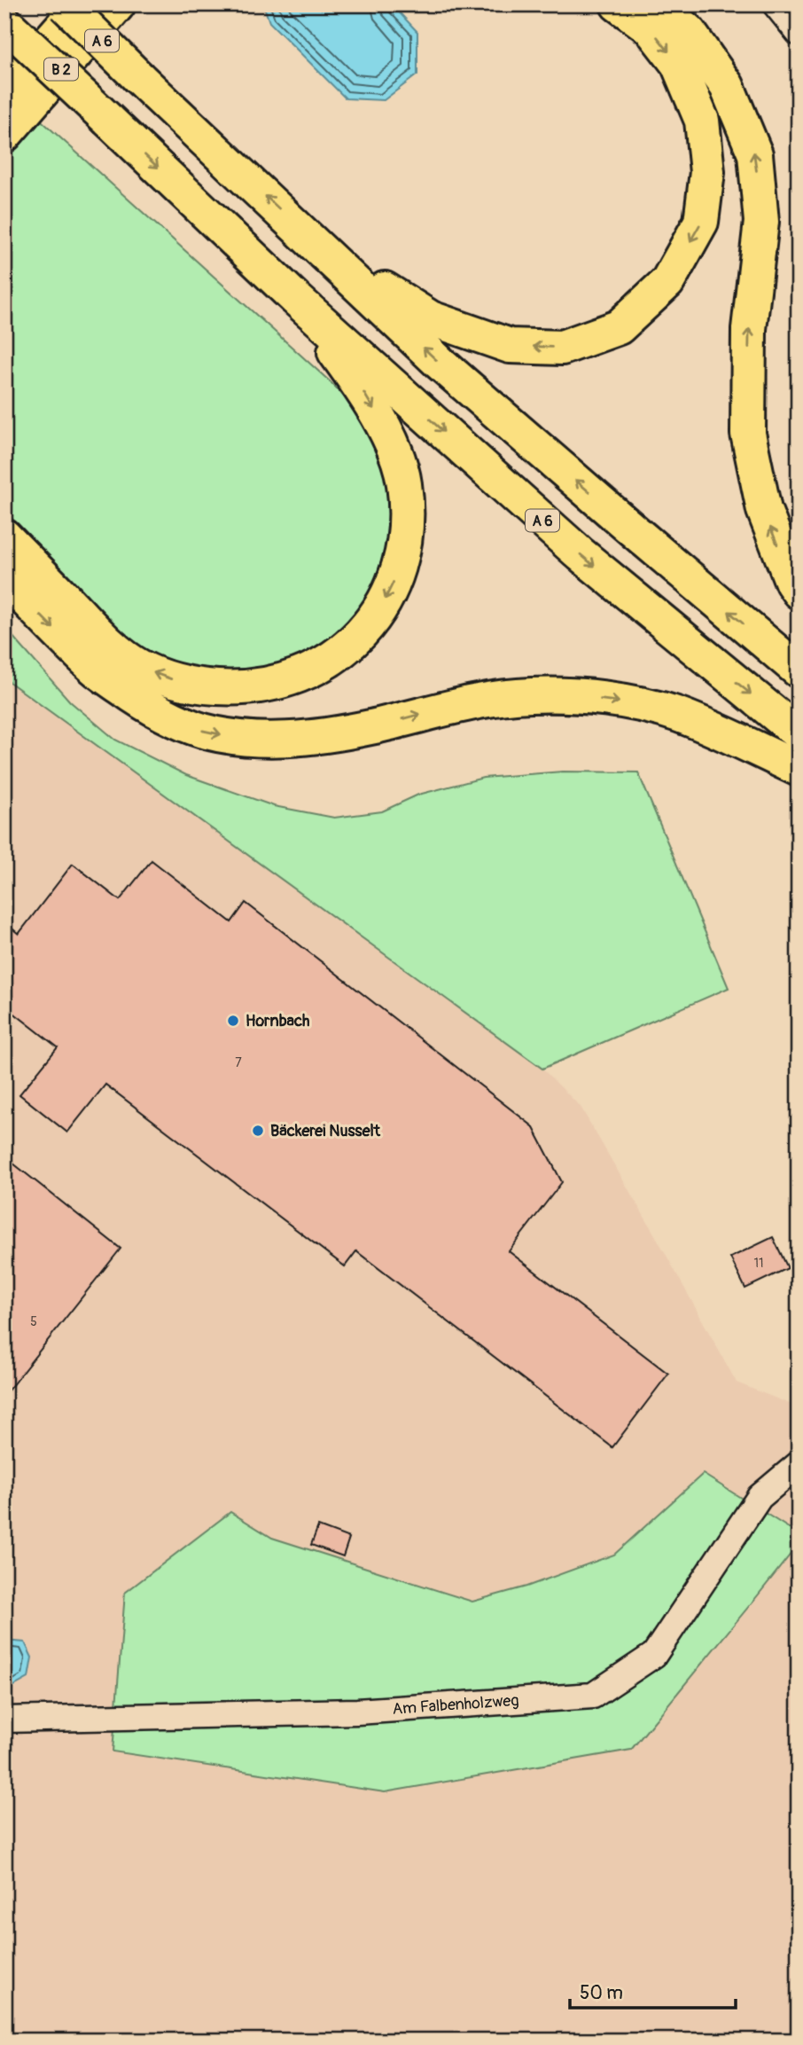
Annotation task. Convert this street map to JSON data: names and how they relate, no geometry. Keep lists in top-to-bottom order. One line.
{"streets":{"main road":["A 6","B 2"],"street":["Am Falbenholzweg"]},"places":["Hornbach","Bäckerei Nusselt"],"house_numbers":["7","11","5"],"scale_bar":"50 m"}
